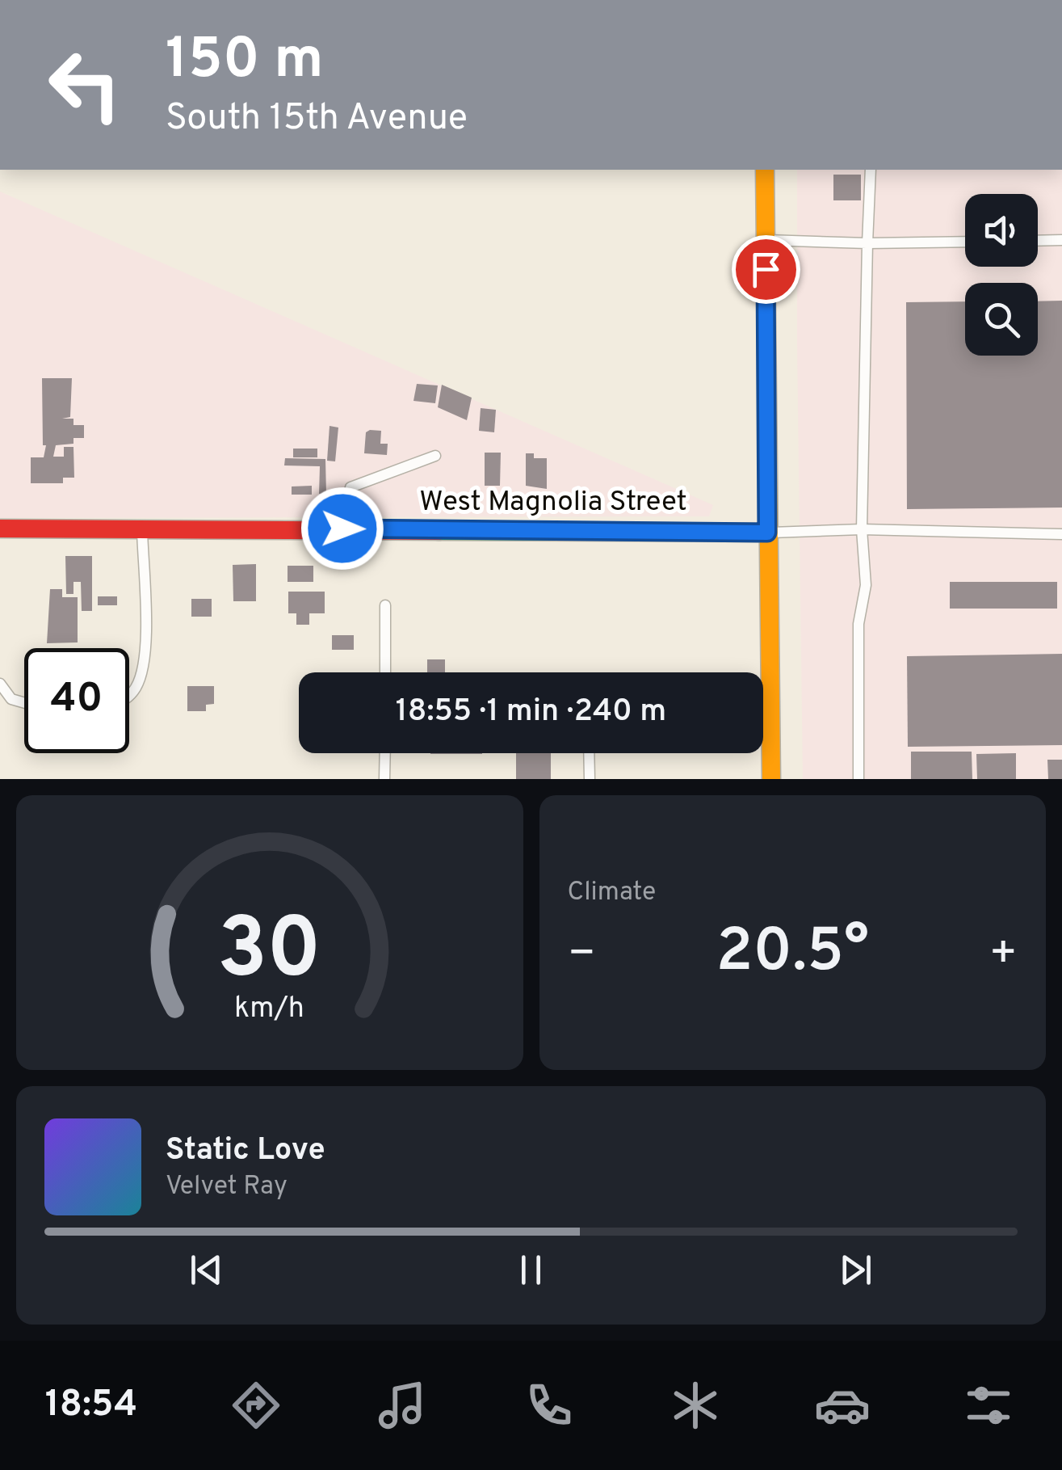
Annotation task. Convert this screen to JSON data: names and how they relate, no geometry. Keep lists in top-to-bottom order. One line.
{"streets":{"street":["West Magnolia Street"]},"page":{"turn":["150 m","South 15th Avenue"],"limit":"40","trip":"18:55 · 1 min · 240 m","tile":"Climate","heat":["−","20.5°","+"],"song":["Static Love","Velvet Ray"],"tabs":"18:54","gauge":["30","km/h"]}}
